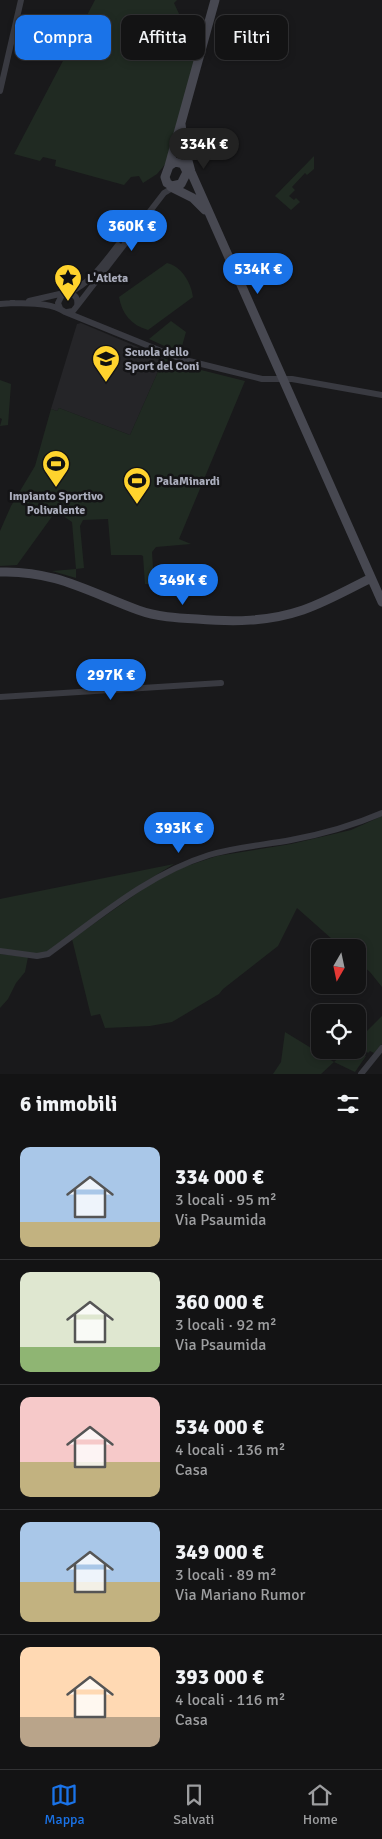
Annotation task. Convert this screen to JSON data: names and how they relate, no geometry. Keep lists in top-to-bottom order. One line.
{"places":{"place":["L'Atleta"],"school or university":["Scuola dello Sport del Coni"],"sports":["Impianto Sportivo Polivalente","PalaMinardi"]},"north":"bottom","page":{"chip":["Compra","Affitta","Filtri"],"price":["334K €","360K €","534K €","349K €","297K €","393K €"],"heading":"6 immobili","list":[{"name":"334 000 €","note":"3 locali · 95 m² · Via Psaumida"},{"name":"360 000 €","note":"3 locali · 92 m² · Via Psaumida"},{"name":"534 000 €","note":"4 locali · 136 m² · Casa"},{"name":"349 000 €","note":"3 locali · 89 m² · Via Mariano Rumor"},{"name":"393 000 €","note":"4 locali · 116 m² · Casa"}],"tabs":["Mappa","Salvati","Home"]}}
